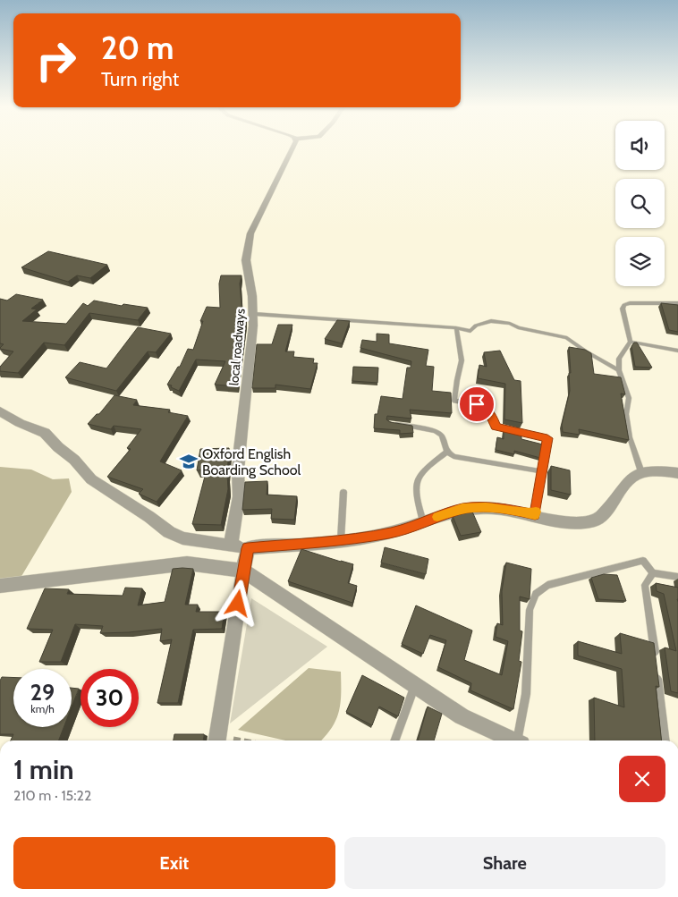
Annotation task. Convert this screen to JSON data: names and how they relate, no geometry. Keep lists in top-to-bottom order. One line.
{"streets":{"street":["local roadways"]},"places":{"school or university":["Oxford English Boarding School"]},"page":{"turn":["20 m","Turn right"],"speed":"29 km/h","limit":"30","heading":["1 min","210 m · 15:22"],"buttons":["Exit","Share"]}}
